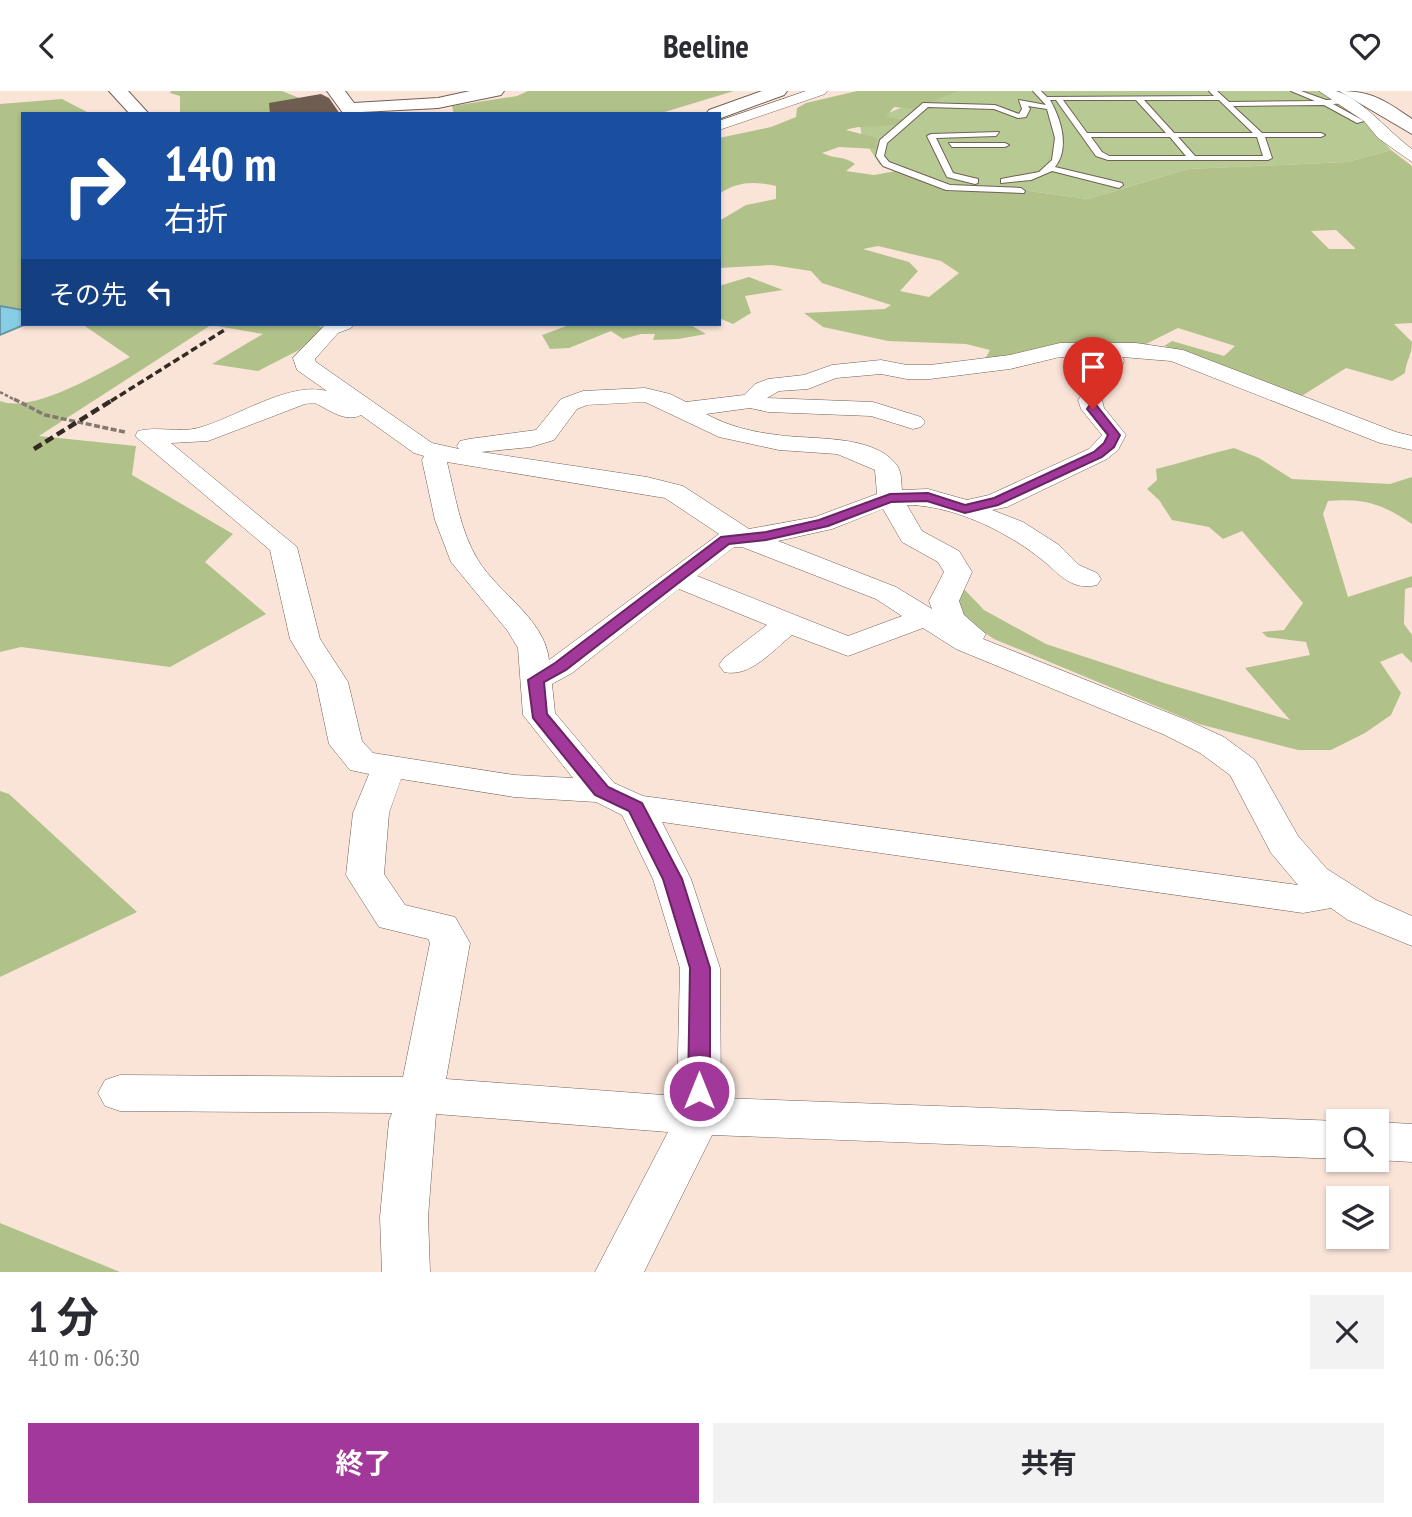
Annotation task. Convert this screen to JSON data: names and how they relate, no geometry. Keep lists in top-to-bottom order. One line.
{"page":{"header":"Beeline","turn":["140 m","右折"],"then":"その先","heading":["1 分","410 m · 06:30"],"buttons":["終了","共有"]}}
